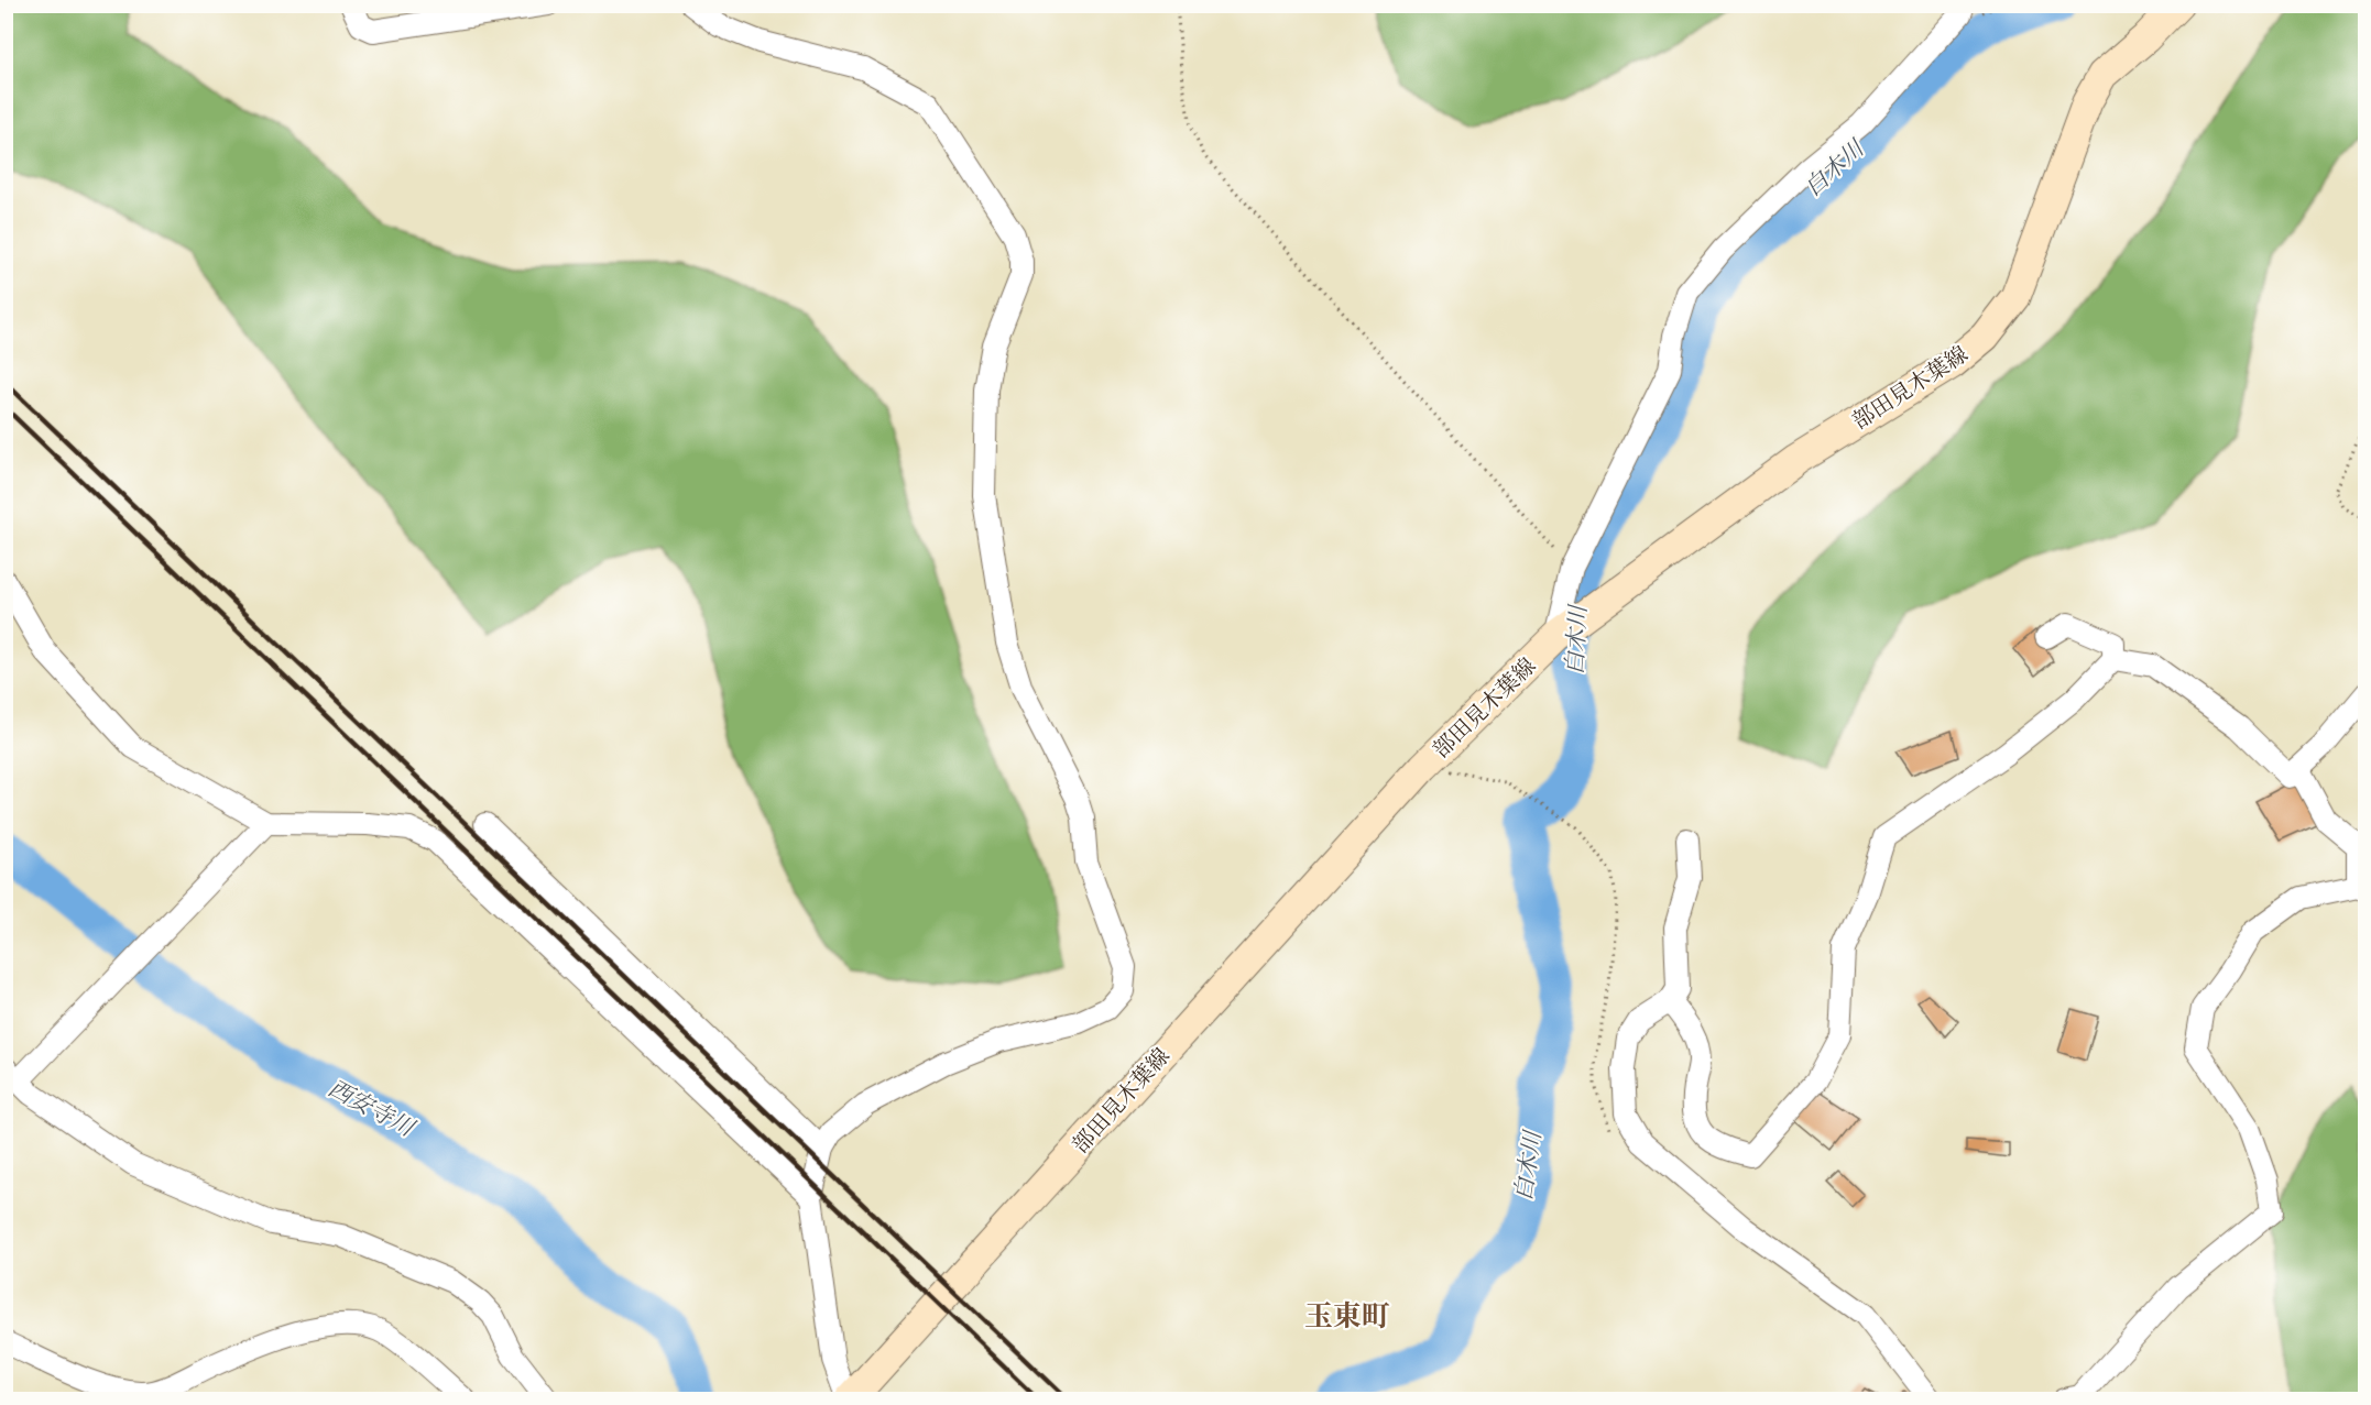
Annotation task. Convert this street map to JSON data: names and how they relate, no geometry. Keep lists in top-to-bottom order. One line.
{"streets":{"main road":["部田見木葉線"]},"districts":["玉東町"],"water":["白木川","西安寺川"]}
